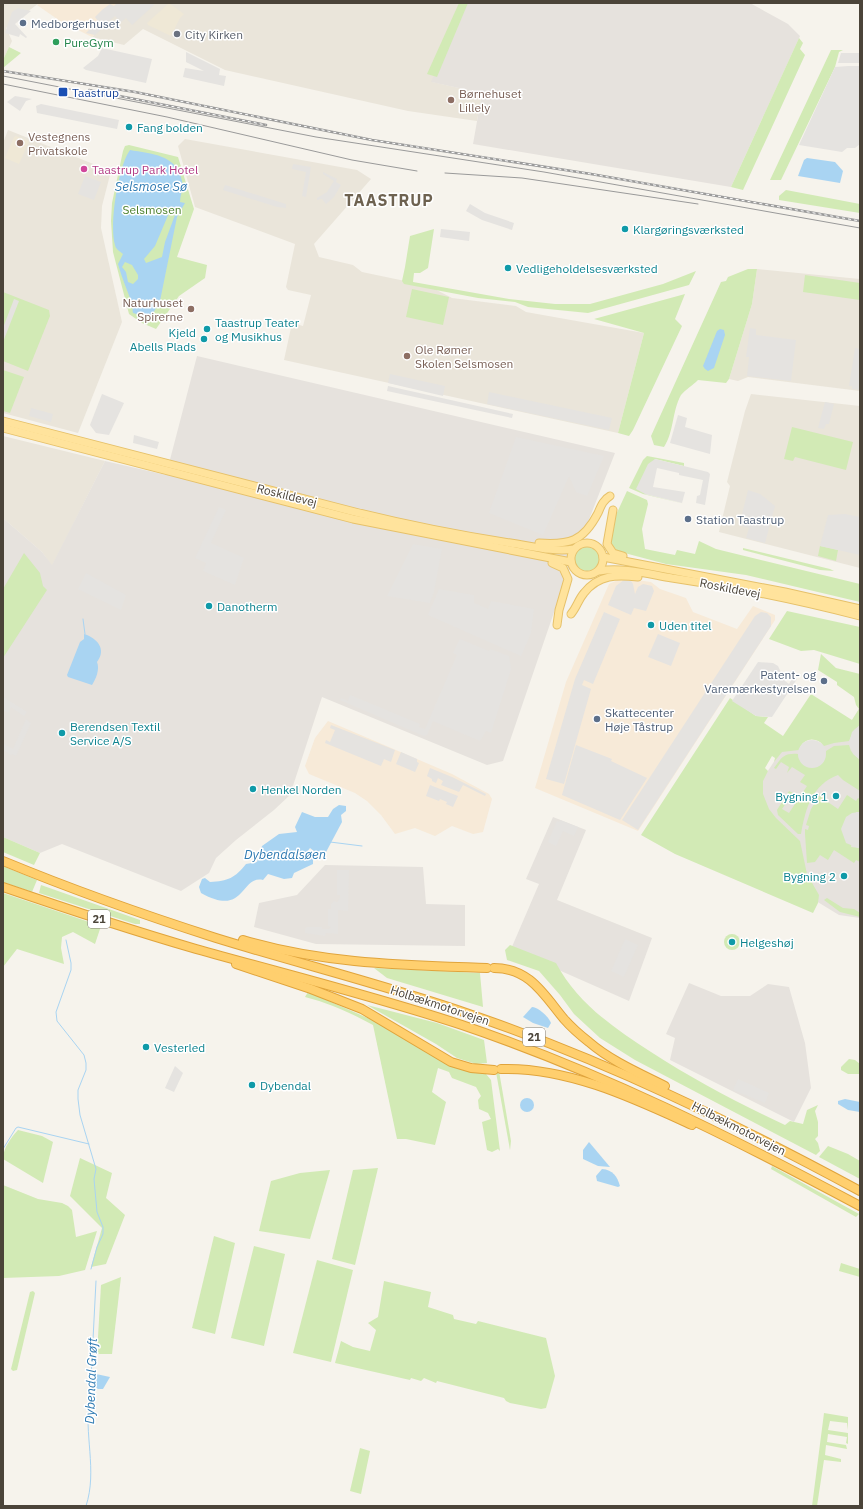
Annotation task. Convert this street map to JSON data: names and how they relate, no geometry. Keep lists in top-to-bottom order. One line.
{"streets":{"highway":["21","Holbækmotorvejen"],"main road":["Roskildevej"]},"districts":["TAASTRUP"],"water":["Selsmose Sø","Dybendalsøen","Dybendal Grøft"],"parks":["Selsmosen"],"places":{"other":["Medborgerhuset","City Kirken","PureGym","Børnehuset Lillely","Fang bolden","Vestegnens Privatskole","Taastrup Park Hotel","Klargøringsværksted","Vedligeholdelsesværksted","Naturhuset Spirerne","Taastrup Teater og Musikhus","Kjeld Abells Plads","Ole Rømer Skolen Selsmosen","Station Taastrup","Danotherm","Uden titel","Patent- og Varemærkestyrelsen","Skattecenter Høje Tåstrup","Berendsen Textil Service A/S","Henkel Norden","Bygning 1","Bygning 2","Helgeshøj","Vesterled","Dybendal"],"transit":["Taastrup"]}}
